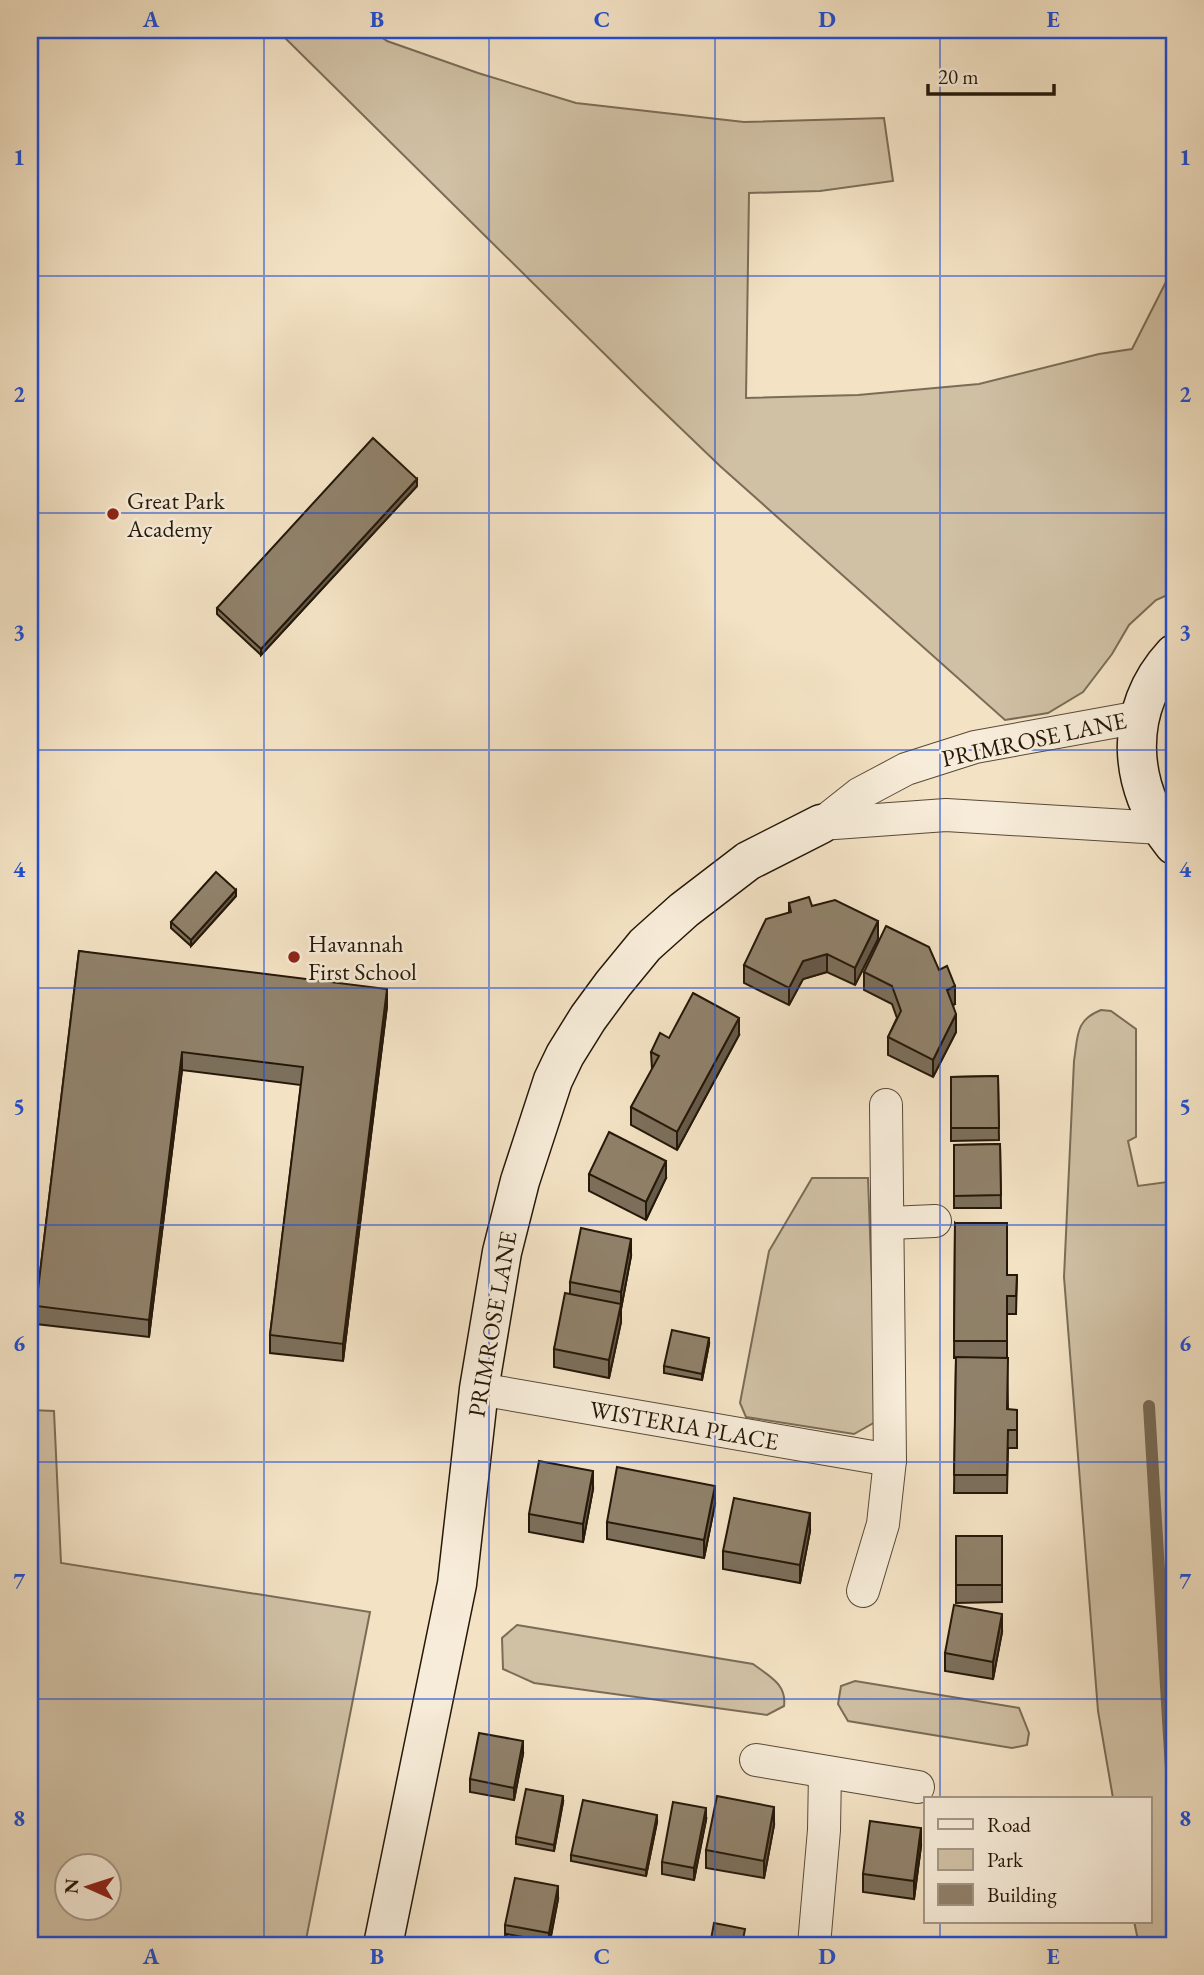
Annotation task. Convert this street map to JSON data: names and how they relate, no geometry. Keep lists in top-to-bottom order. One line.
{"streets":{"street":["PRIMROSE LANE","WISTERIA PLACE"]},"crossings":[["PRIMROSE LANE","WISTERIA PLACE"]],"places":["Great Park Academy","Havannah First School"],"legend":["Road","Park","Building"],"scale_bar":"20 m","north":"left","grid":{"columns":["A","B","C","D","E"],"rows":["1","2","3","4","5","6","7","8"]}}
